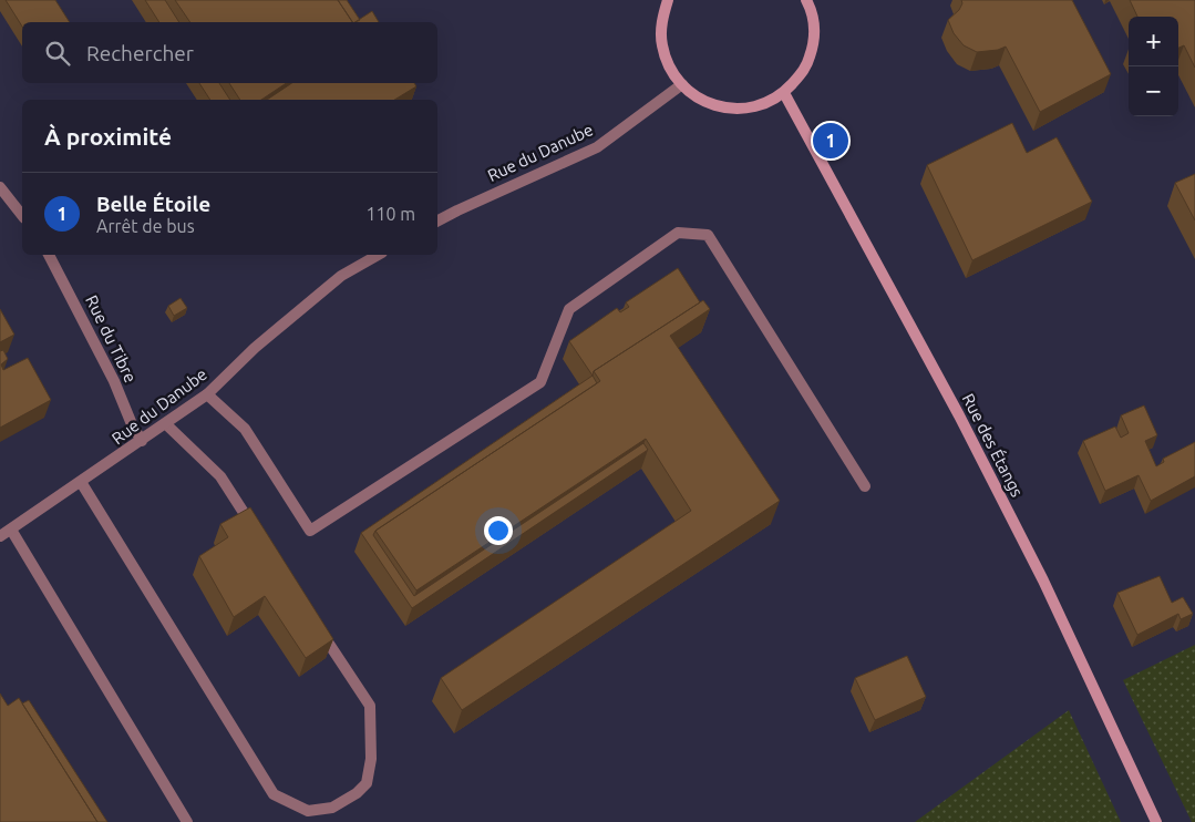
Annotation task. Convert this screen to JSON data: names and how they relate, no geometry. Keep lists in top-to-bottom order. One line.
{"streets":{"main road":["Rue des Étangs"],"street":["Rue du Danube","Rue du Tibre"]},"crossings":[["Rue du Danube","Rue du Tibre"]],"page":{"map_buttons":["+","−"],"search":"Rechercher","heading":"À proximité","pins":"1","list":[{"mark":"1","name":"Belle Étoile","note":"Arrêt de bus","value":"110 m"}]}}
